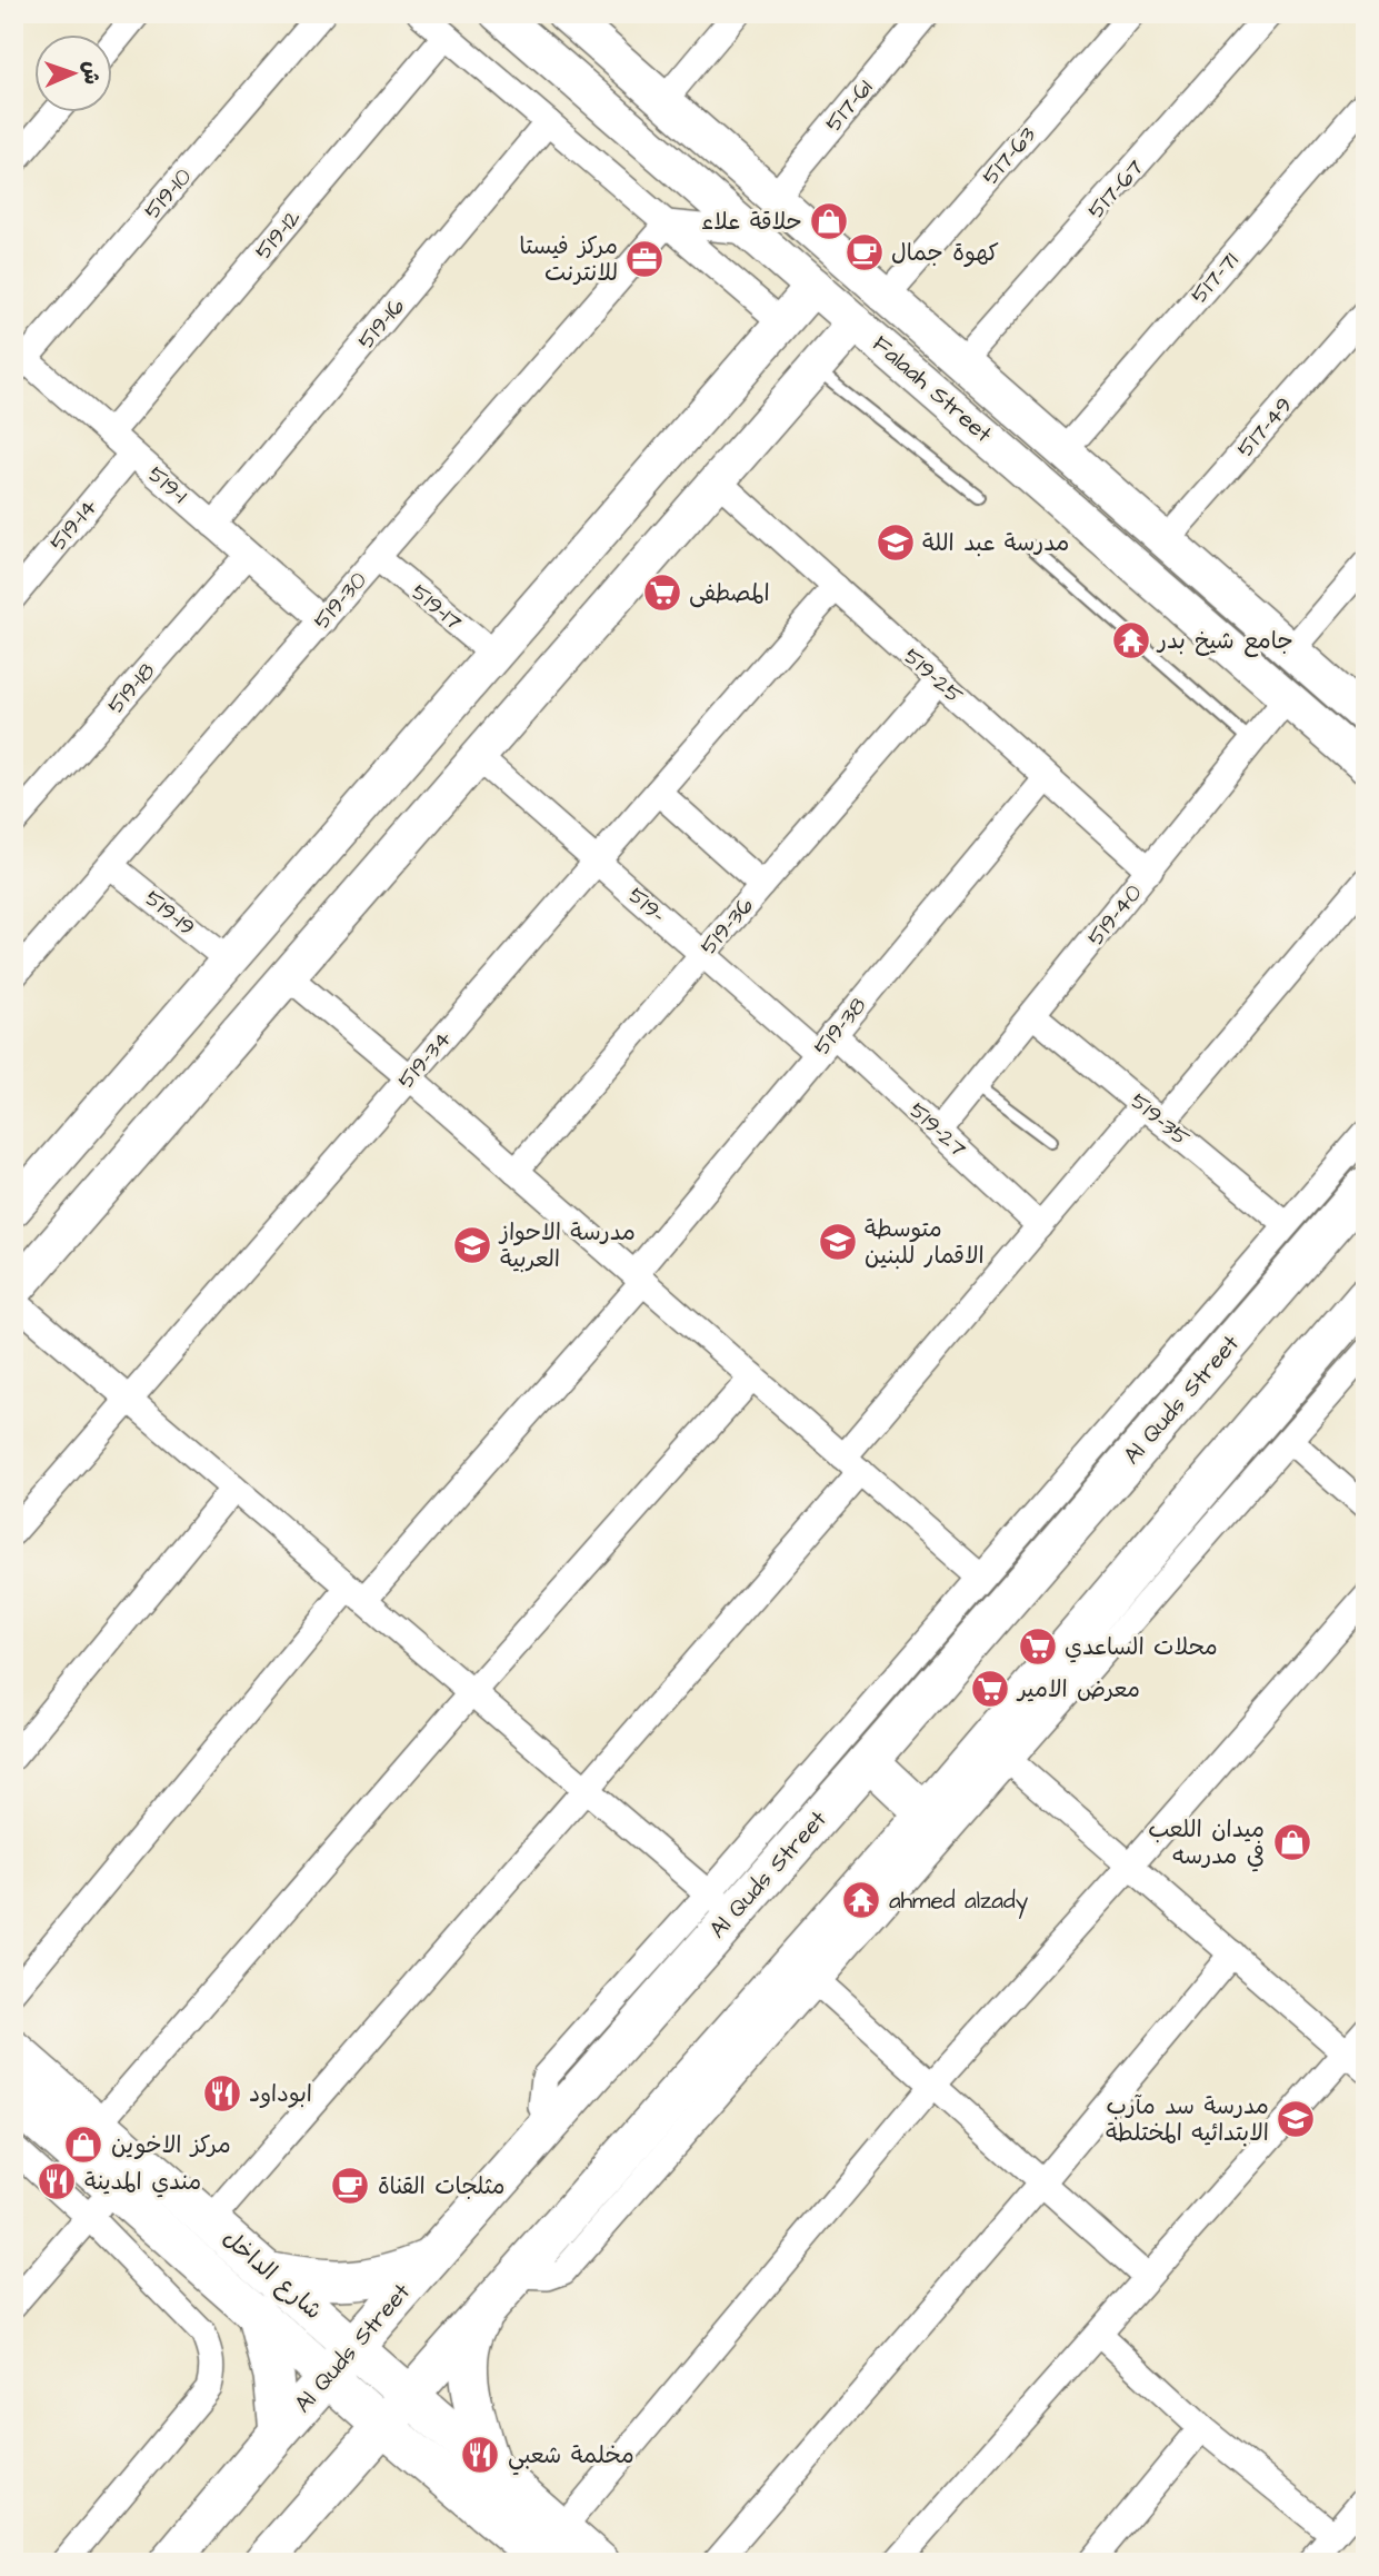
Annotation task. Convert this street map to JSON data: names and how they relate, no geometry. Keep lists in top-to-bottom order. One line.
{"streets":{"main road":["Al Quds Street","شارع الداخل"],"street":["517-61","517-63","517-67","519-10","519-12","517-71","519-16","Falaah Street","517-49","519-1","519-14","519-30","519-17","519-25","519-18","519-","519-19","519-40","519-36","519-38","519-34","519-35","519-27"]},"crossings":[["517-61","Falaah Street"],["517-63","Falaah Street"],["517-67","Falaah Street"],["519-10","519-1"],["519-12","519-1"],["517-71","Falaah Street"],["519-16","519-1"],["Falaah Street","517-49"],["Falaah Street","519-40"],["519-1","519-14"],["519-1","519-30"],["519-1","519-18"],["519-30","519-17"],["519-30","519-19"],["519-25","519-40"],["519-25","519-36"],["519-25","519-38"],["519-25","519-34"],["519-","519-36"],["519-","519-38"],["519-","519-34"],["519-40","519-35"],["519-40","519-27"],["519-38","519-27"],["Al Quds Street","شارع الداخل"]],"places":{"shop":["حلاقة علاء","ميدان اللعب في مدرسه","مركز الاخوين"],"cafe":["كهوة جمال","مثلجات القناة"],"office":["مركز فيستا للانترنت"],"school or university":["مدرسة عبد اللة","متوسطة الاقمار للبنين","مدرسة الاحواز العربية","مدرسة سد مآرب الابتدائيه المختلطة"],"supermarket":["المصطفى","محلات الساعدي","معرض الامير"],"temple":["جامع شيخ بدر","ahmed alzady"],"restaurant":["ابوداود","مندي المدينة","مخلمة شعبي"]},"north":"right"}
